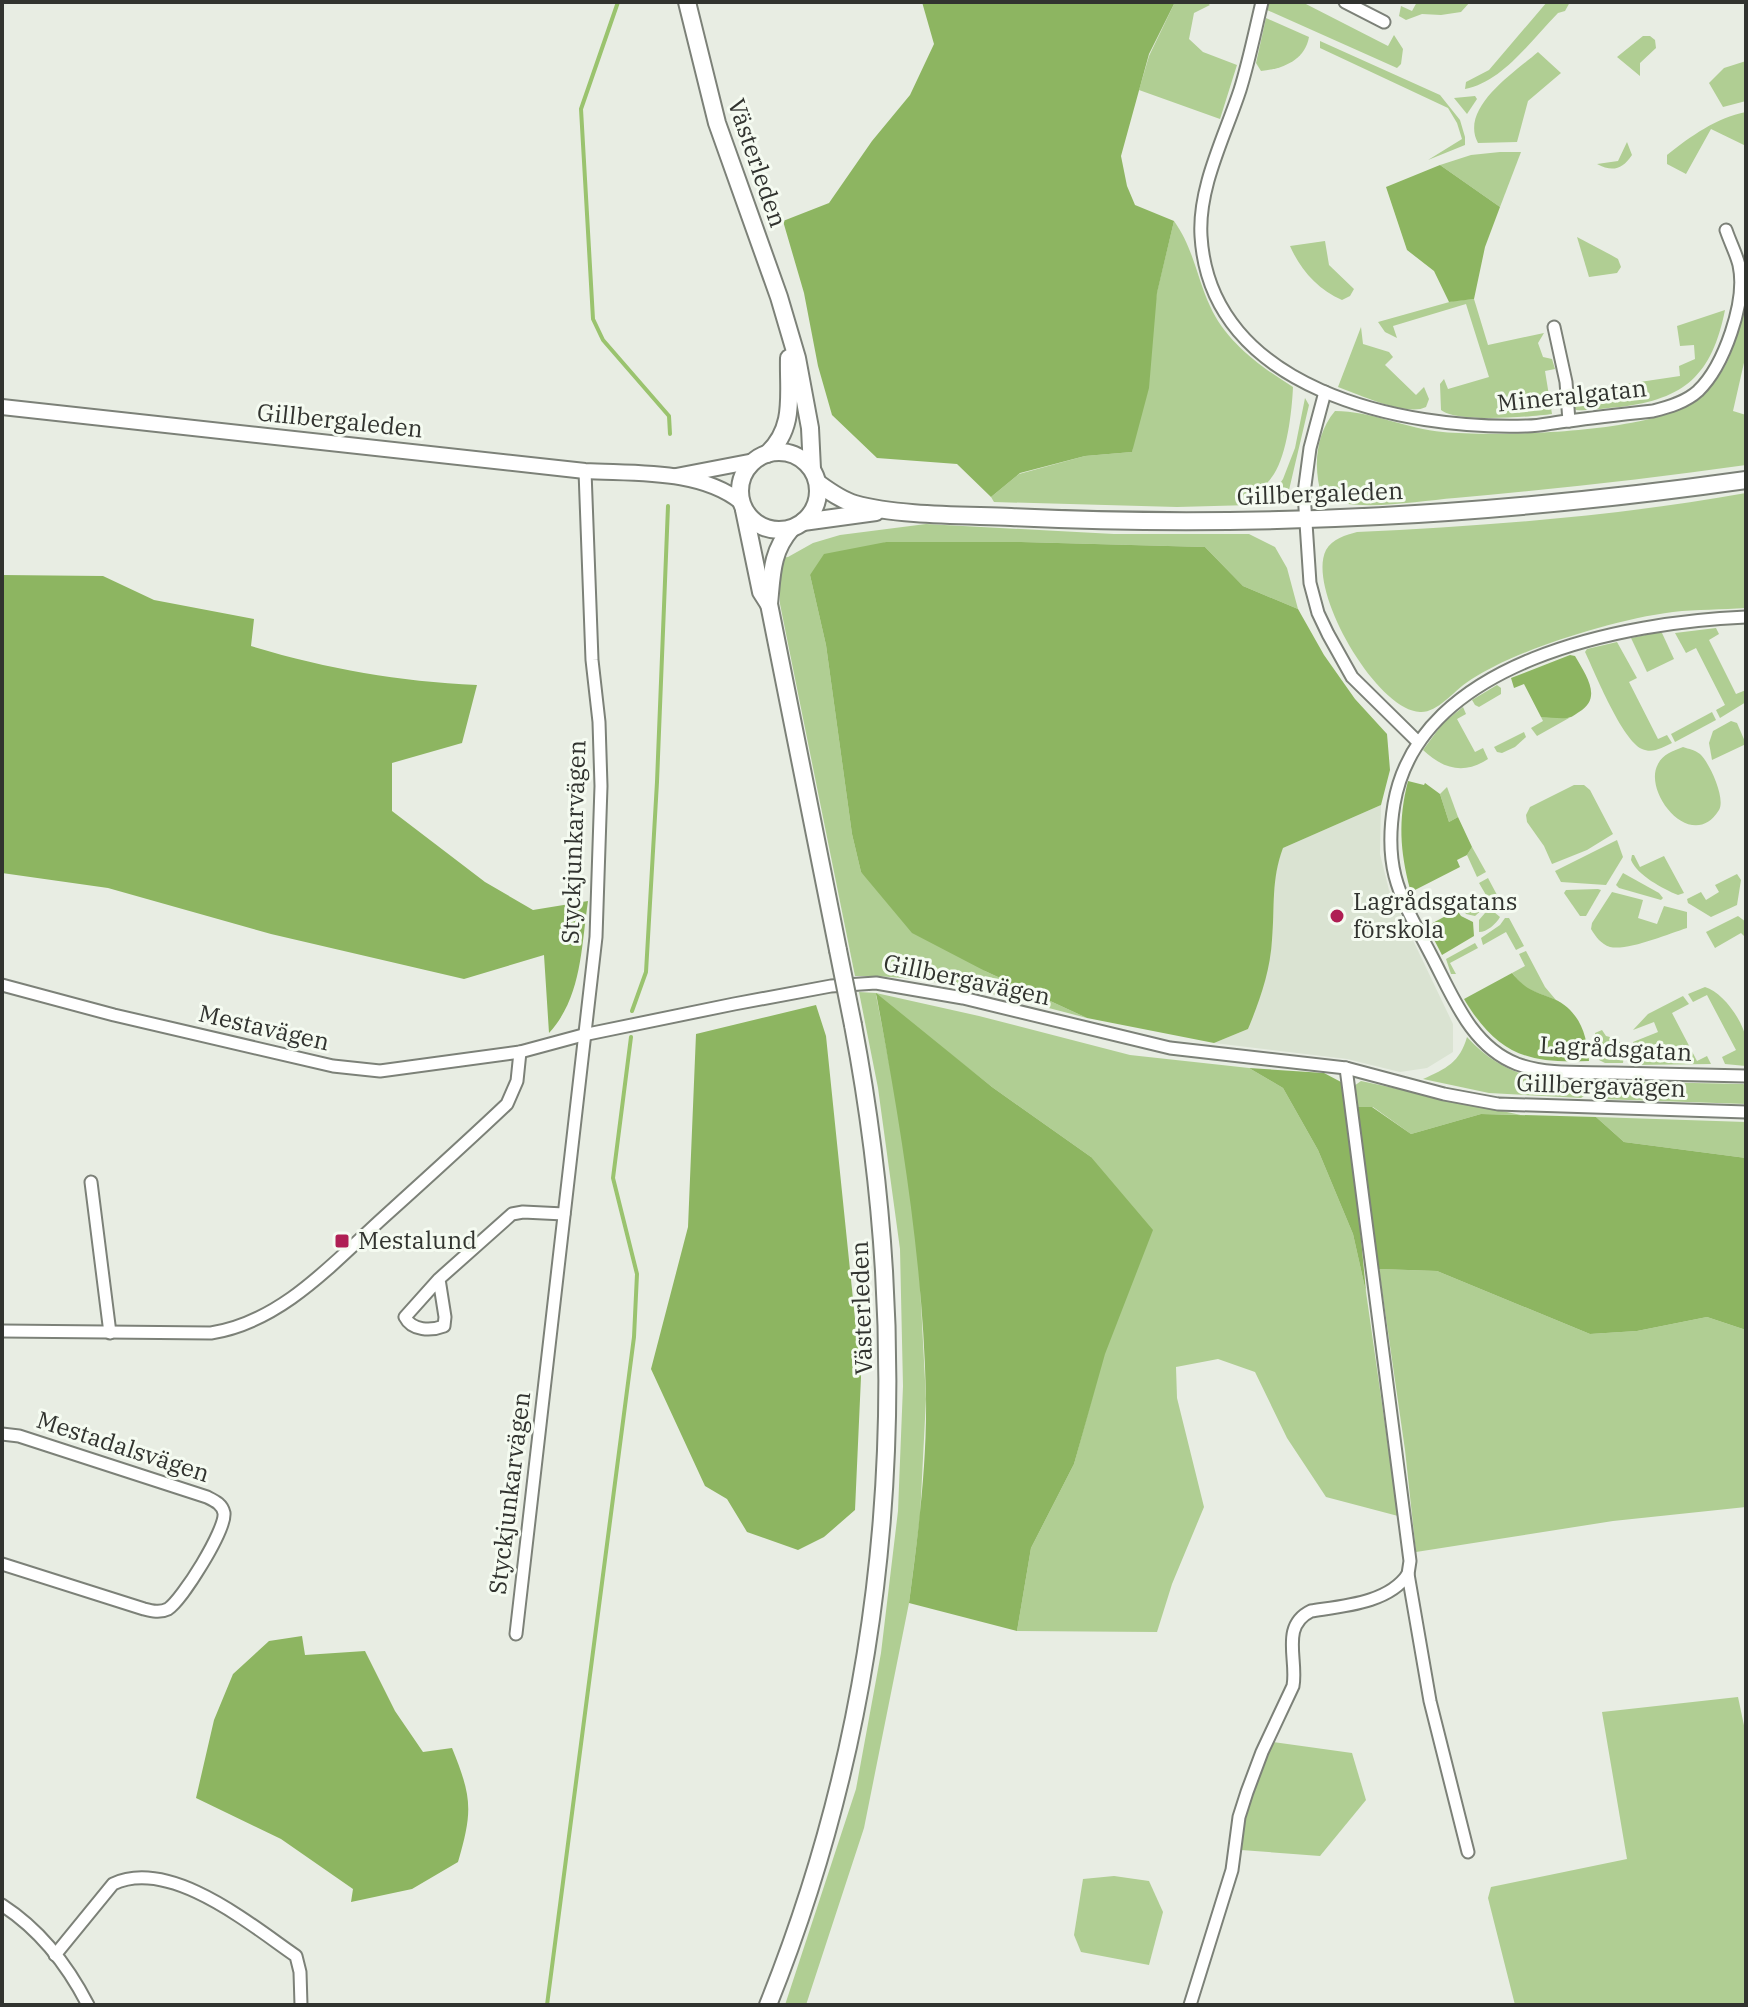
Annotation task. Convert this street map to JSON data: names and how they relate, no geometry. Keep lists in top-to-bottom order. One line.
{"streets":{"main road":["Västerleden","Gillbergaleden"],"street":["Mineralgatan","Styckjunkarvägen","Gillbergavägen","Mestavägen","Lagrådsgatan","Mestadalsvägen"]},"crossings":[["Västerleden","Gillbergaleden"],["Gillbergaleden","Styckjunkarvägen"],["Styckjunkarvägen","Gillbergavägen"],["Gillbergavägen","Mestavägen"]],"places":{"other":["Lagrådsgatans förskola"],"transit":["Mestalund"]}}
